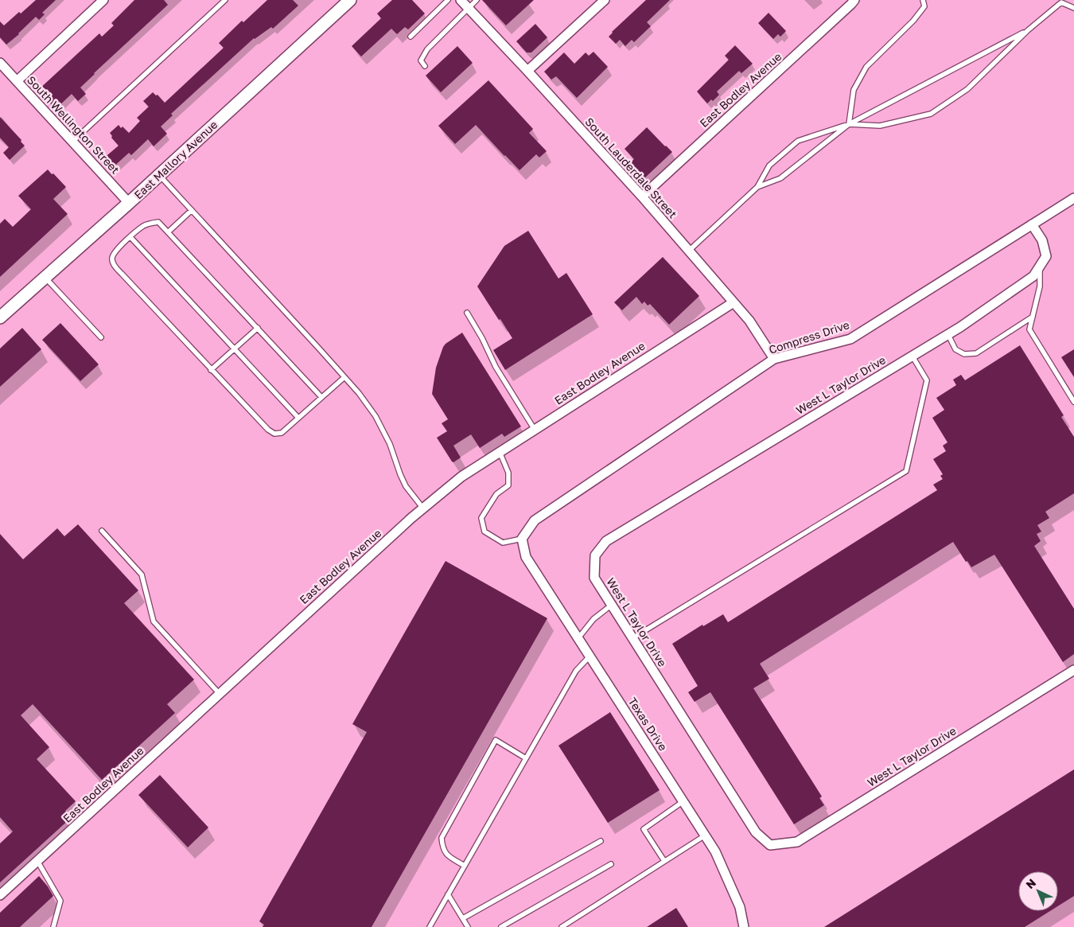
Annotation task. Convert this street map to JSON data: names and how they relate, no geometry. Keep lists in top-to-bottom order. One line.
{"streets":{"main road":["East Mallory Avenue"],"street":["East Bodley Avenue","South Wellington Street","South Lauderdale Street","Compress Drive","West L Taylor Drive","Texas Drive"]},"crossings":[["East Bodley Avenue","South Lauderdale Street"],["South Wellington Street","East Mallory Avenue"],["South Lauderdale Street","Compress Drive"],["Compress Drive","West L Taylor Drive"],["Compress Drive","Texas Drive"]],"north":"top left"}
